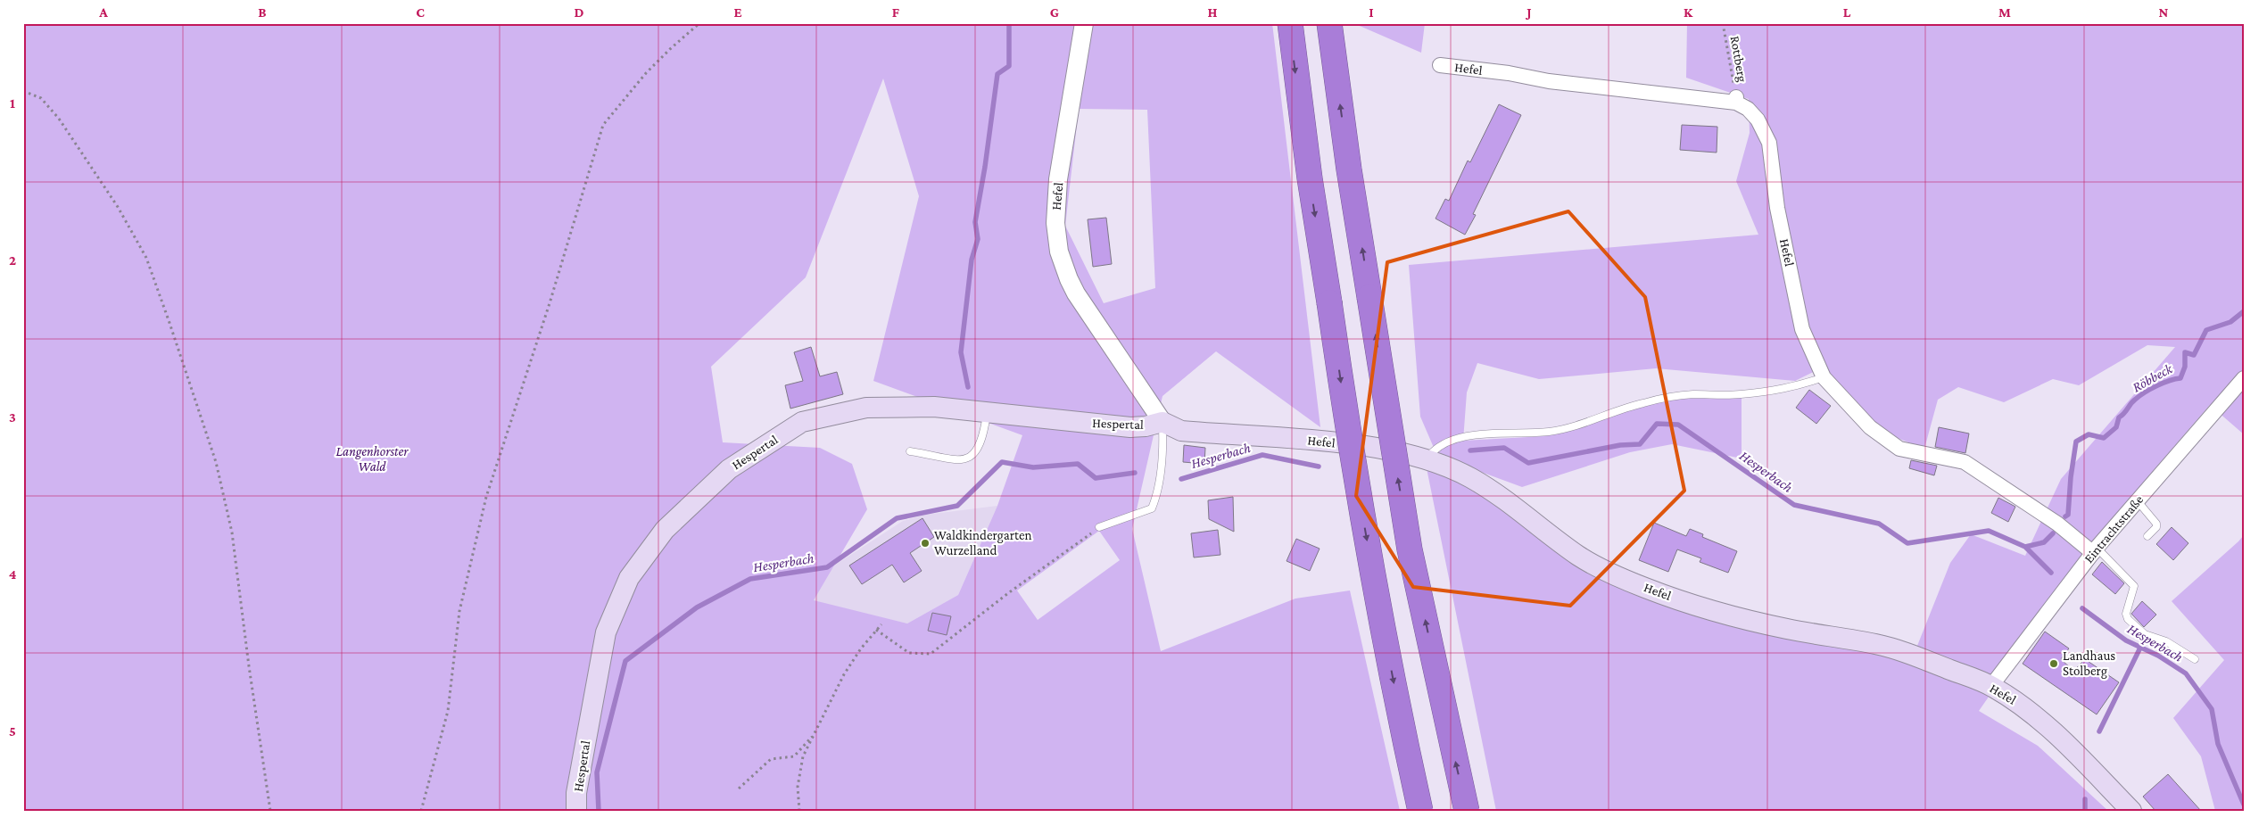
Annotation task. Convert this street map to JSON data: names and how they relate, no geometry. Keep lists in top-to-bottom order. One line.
{"streets":{"main road":["Hefel","Hespertal"],"street":["Eintrachtstraße"],"path":["Rottberg"]},"crossings":[["Rottberg","Hefel"],["Hefel","Hespertal"],["Hefel","Eintrachtstraße"]],"water":["Röbbeck","Hesperbach"],"parks":["Langenhorster Wald"],"places":["Waldkindergarten Wurzelland","Landhaus Stolberg"],"grid":{"columns":["A","B","C","D","E","F","G","H","I","J","K","L","M","N"],"rows":["1","2","3","4","5"]}}
